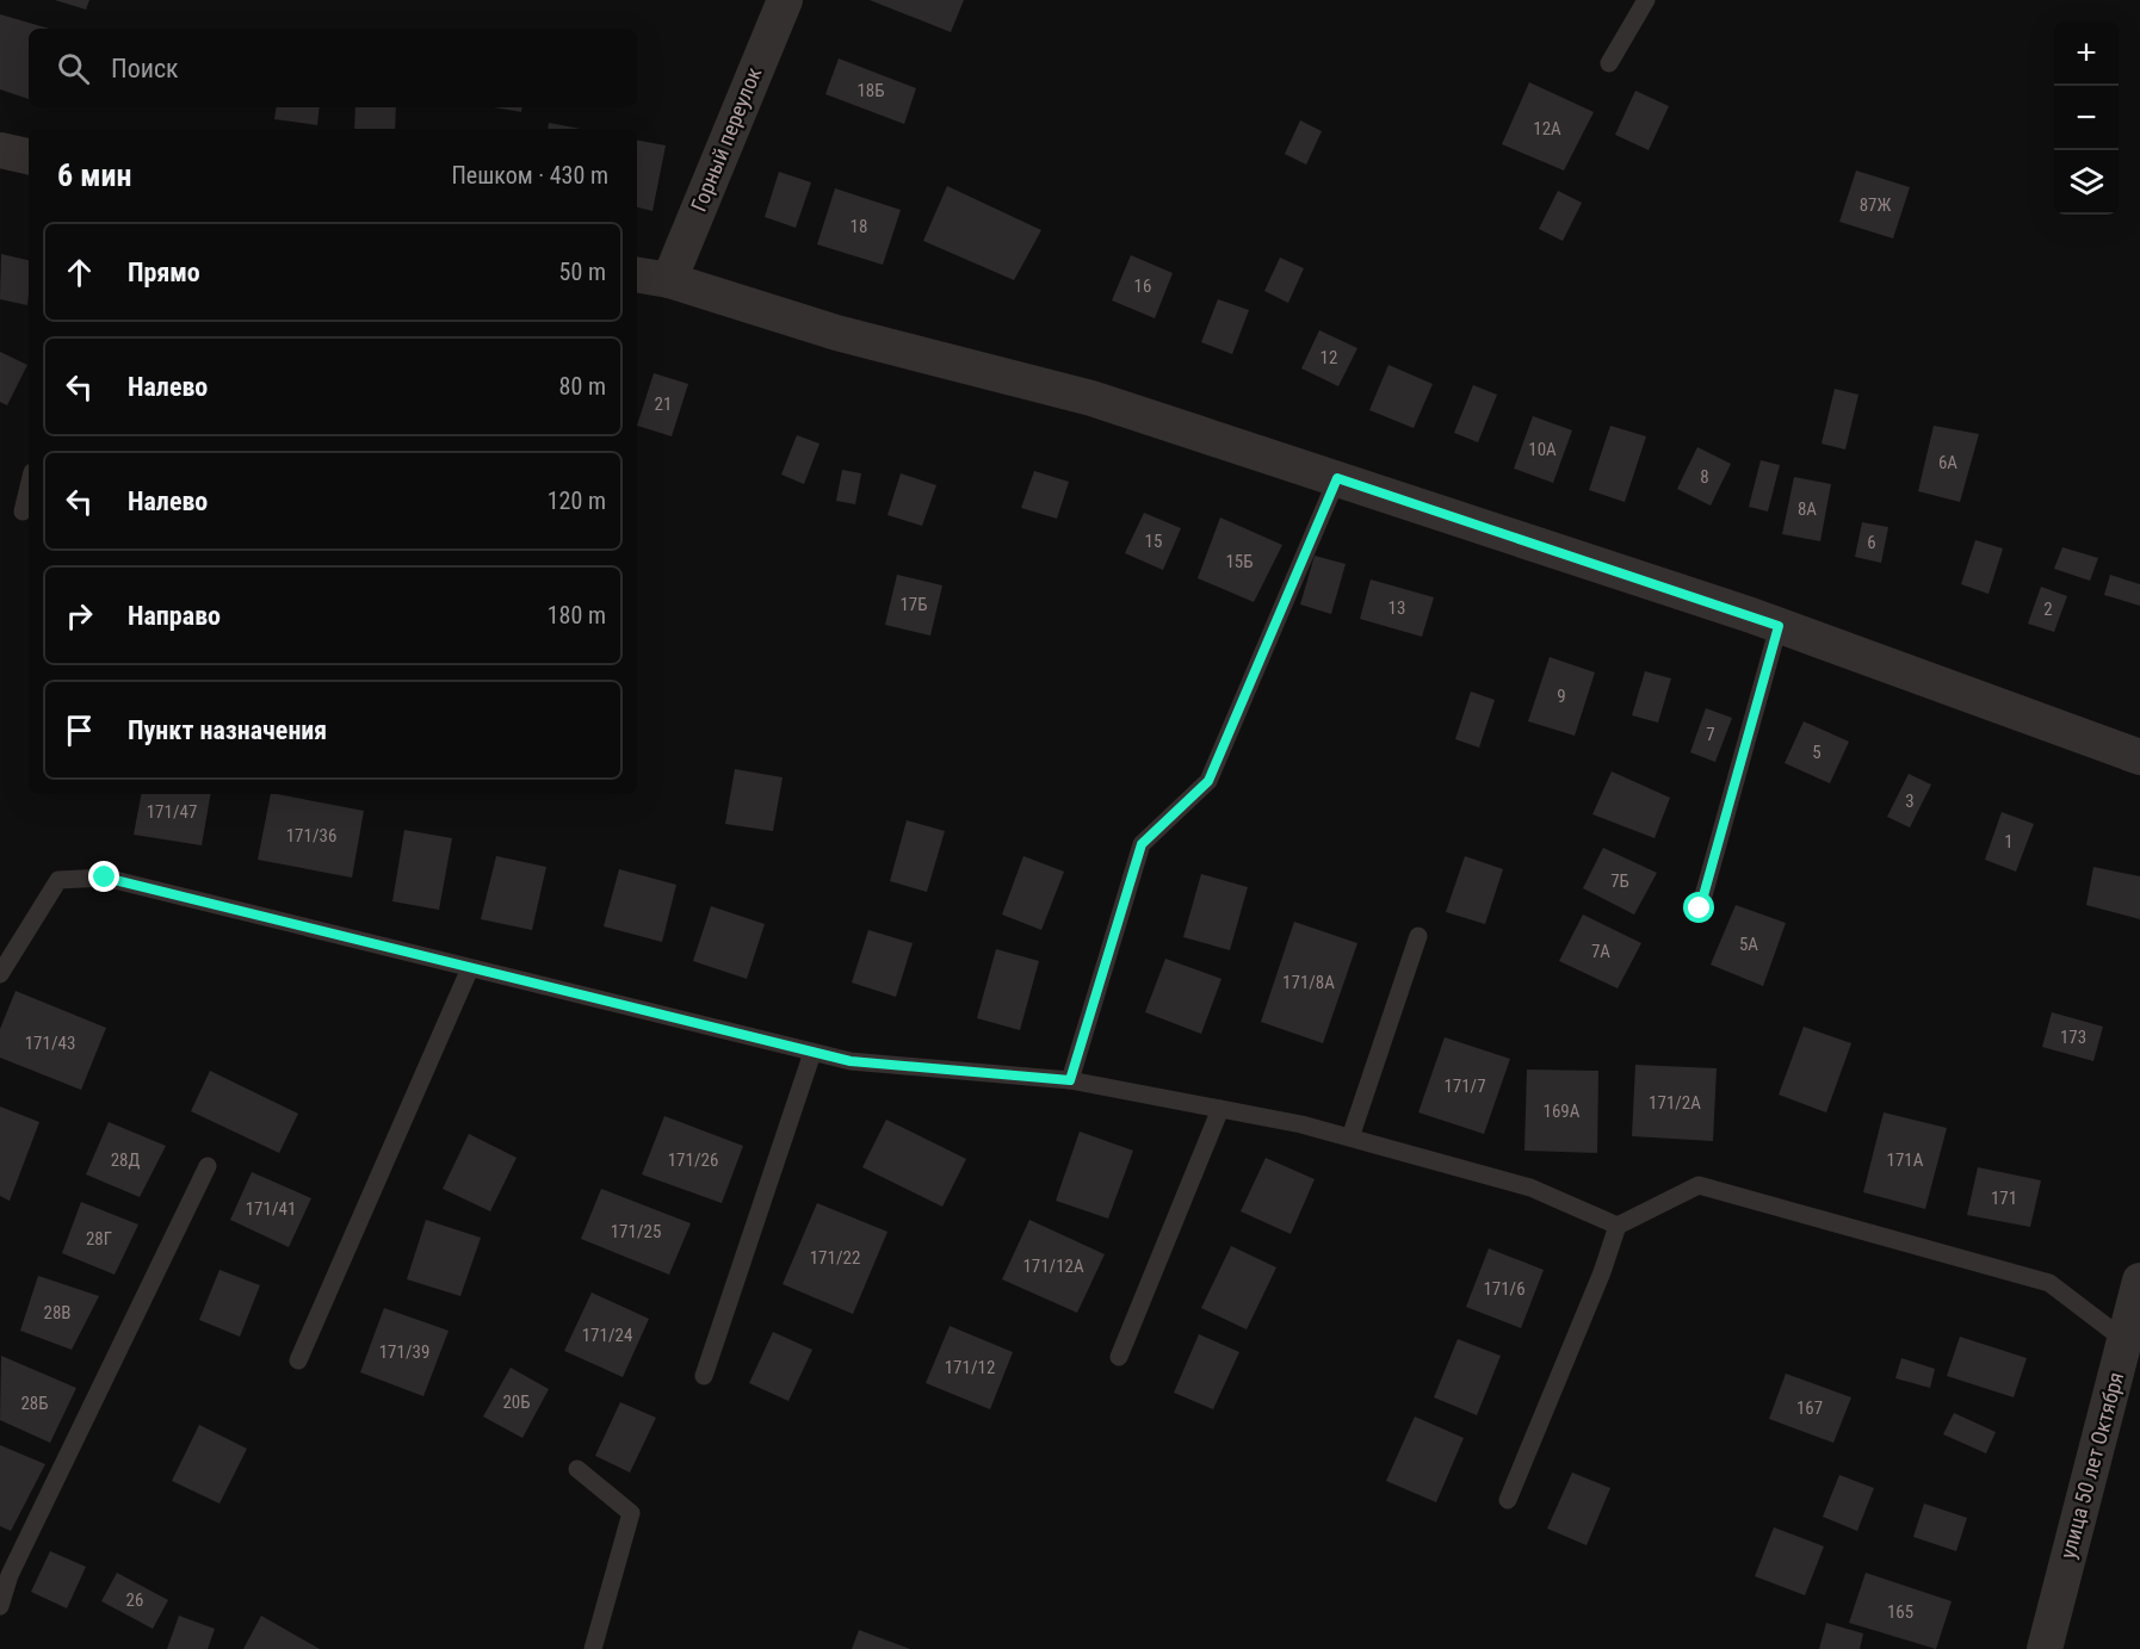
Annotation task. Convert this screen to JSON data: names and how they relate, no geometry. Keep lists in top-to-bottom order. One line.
{"streets":{"street":["Горный переулок","улица 50 лет Октября"]},"house_numbers":["18Б","12А","87Ж","18","16","12","21","10А","6A","8","8А","15","6","15Б","17Б","13","2","9","7","5","3","171/47","171/36","1","7Б","5А","7А","171/8А","173","171/43","171/7","171/2А","169А","28Д","171/26","171А","171","171/41","171/25","28Г","171/22","171/12А","171/6","28В","171/24","171/39","171/12","20Б","28Б","167","26","165"],"page":{"map_buttons":["+","−"],"search":"Поиск","heading":["6 мин","Пешком · 430 m"],"list":[["Прямо","50 m"],["Налево","80 m"],["Налево","120 m"],["Направо","180 m"],"Пункт назначения"]}}
